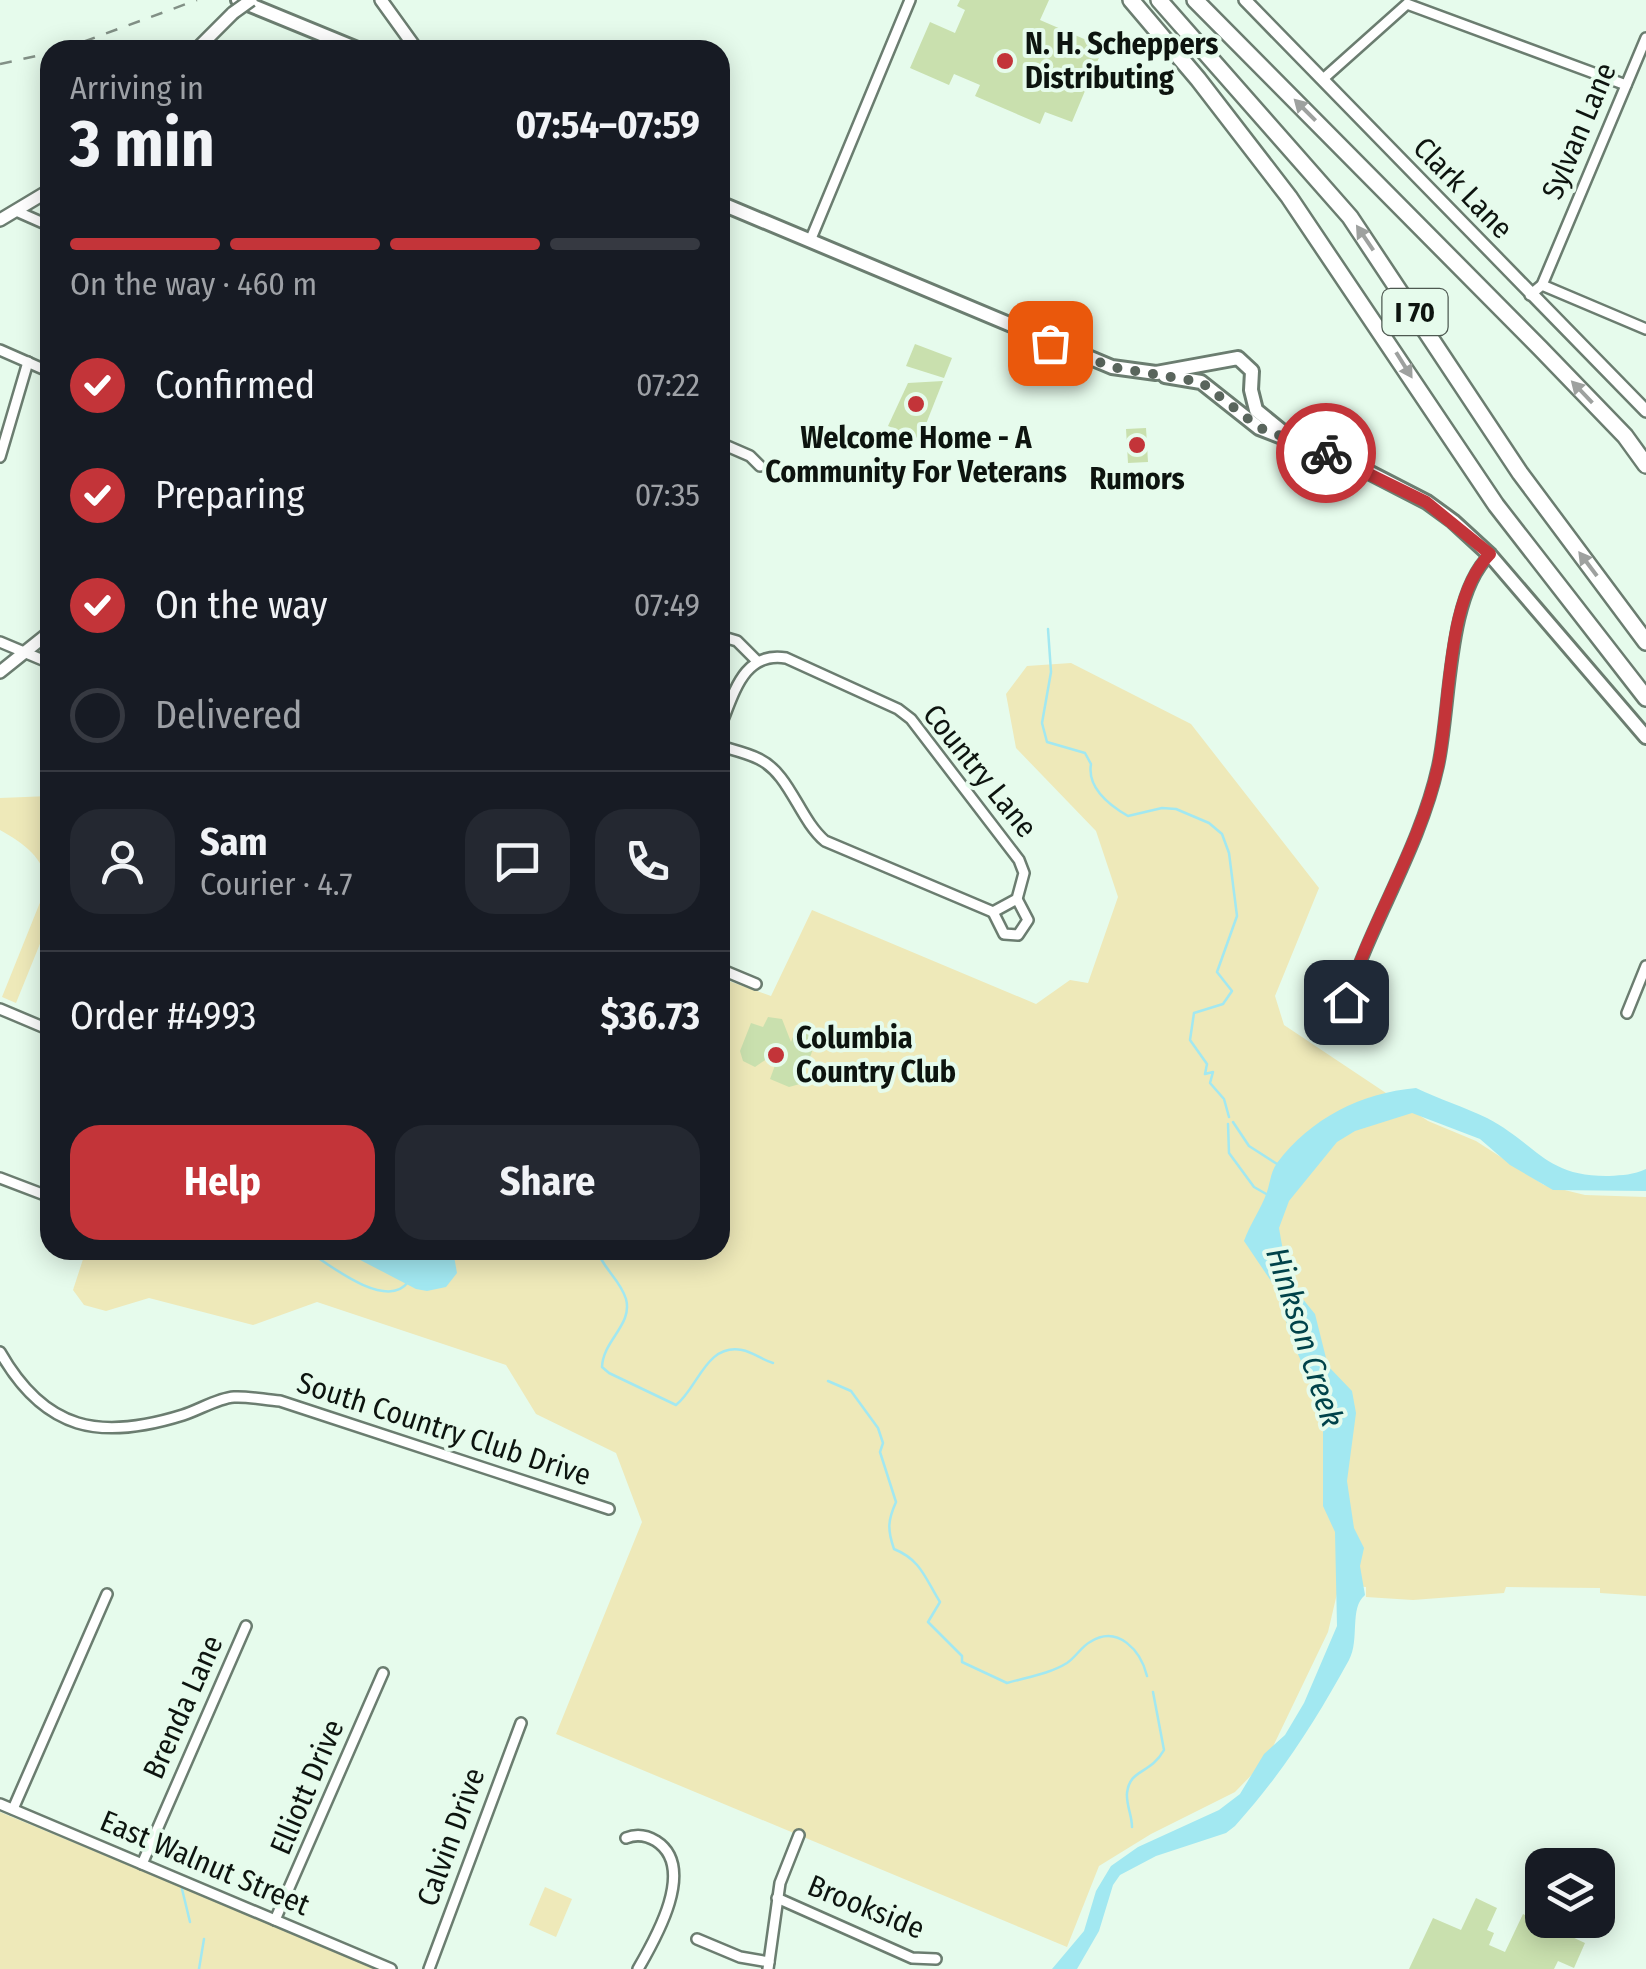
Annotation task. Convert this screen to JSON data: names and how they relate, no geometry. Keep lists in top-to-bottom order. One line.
{"streets":{"highway":["I 70"],"street":["Sylvan Lane","Clark Lane","Country Lane","South Country Club Drive","Brenda Lane","Elliott Drive","Calvin Drive","East Walnut Street","Brookside"]},"crossings":[["Sylvan Lane","Clark Lane"],["Brenda Lane","East Walnut Street"],["Elliott Drive","East Walnut Street"]],"water":["Hinkson Creek"],"places":["N. H. Scheppers Distributing","Welcome Home - A Community For Veterans","Rumors","Columbia Country Club"],"page":{"heading":["3 min","Arriving in","07:54–07:59"],"panel":["Sam","Courier · 4.7","Order #4993","$36.73"],"bar":"On the way · 460 m","list":[["Confirmed","07:22"],["Preparing","07:35"],["On the way","07:49"],"Delivered"],"buttons":["Help","Share"]}}
